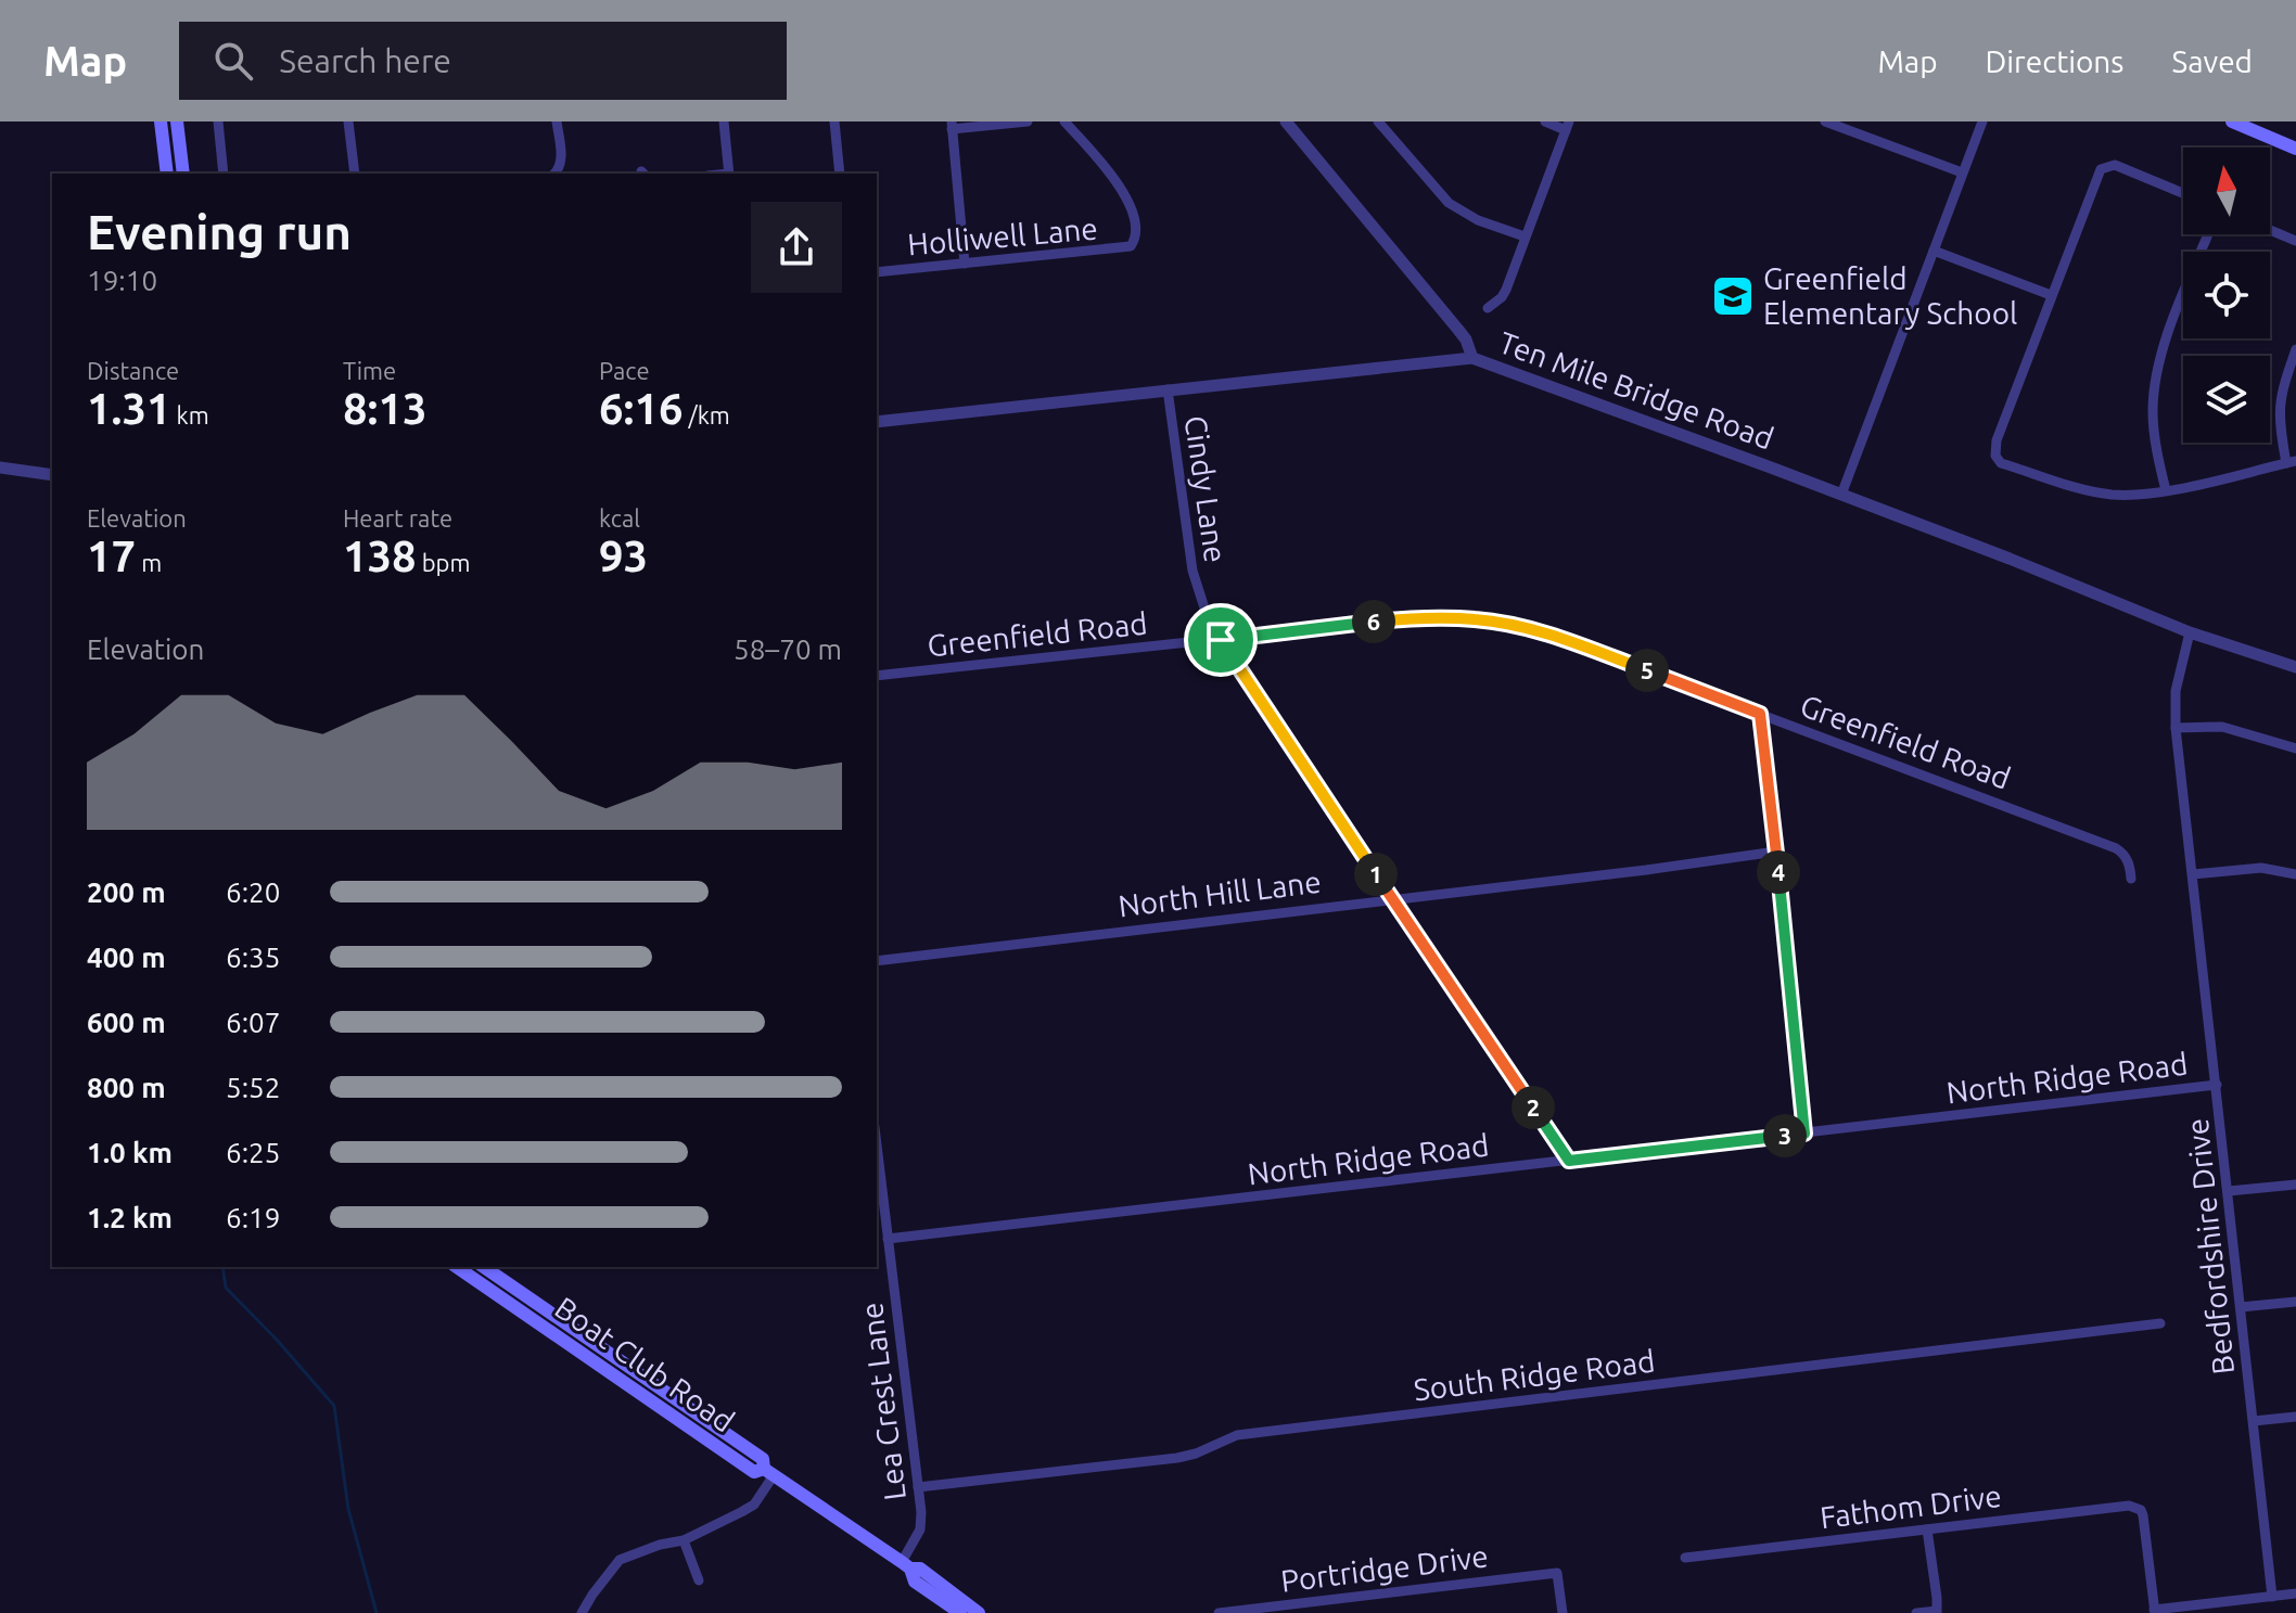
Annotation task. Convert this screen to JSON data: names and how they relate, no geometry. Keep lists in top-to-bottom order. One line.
{"streets":{"main road":["Boat Club Road"],"street":["Holliwell Lane","Ten Mile Bridge Road","Cindy Lane","Greenfield Road","North Hill Lane","North Ridge Road","Bedfordshire Drive","South Ridge Road","Lea Crest Lane","Fathom Drive","Portridge Drive"]},"crossings":[["Ten Mile Bridge Road","Cindy Lane"],["Ten Mile Bridge Road","Bedfordshire Drive"],["Cindy Lane","Greenfield Road"],["Cindy Lane","North Hill Lane"],["Cindy Lane","North Ridge Road"],["North Ridge Road","Bedfordshire Drive"],["North Ridge Road","Lea Crest Lane"],["Boat Club Road","Lea Crest Lane"],["South Ridge Road","Lea Crest Lane"]],"places":{"school or university":["Greenfield Elementary School"]},"north":"top","page":{"header":"Map","search":"Search here","nav":["Map","Directions","Saved"],"heading":["Evening run","19:10"],"stats":[["Distance","1.31 km"],["Time","8:13"],["Pace","6:16 /km"],["Elevation","17 m"],["Heart rate","138 bpm"],["kcal","93"]],"pins":["6","5","4","1","2","3"],"chart":["Elevation","58–70 m"],"list":[{"name":"200 m","note":"6:20"},{"name":"400 m","note":"6:35"},{"name":"600 m","note":"6:07"},{"name":"800 m","note":"5:52"},{"name":"1.0 km","note":"6:25"},{"name":"1.2 km","note":"6:19"}]}}
